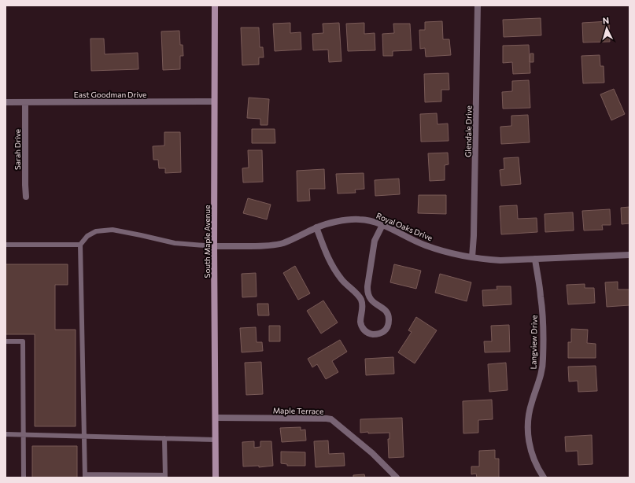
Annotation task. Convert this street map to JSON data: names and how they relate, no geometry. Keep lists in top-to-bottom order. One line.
{"streets":{"main road":["South Maple Avenue"],"street":["East Goodman Drive","Glendale Drive","Sarah Drive","Royal Oaks Drive","Langview Drive","Maple Terrace"]},"crossings":[["East Goodman Drive","Sarah Drive"],["East Goodman Drive","South Maple Avenue"],["Glendale Drive","Royal Oaks Drive"],["Royal Oaks Drive","South Maple Avenue"],["Royal Oaks Drive","Langview Drive"],["South Maple Avenue","Maple Terrace"]],"north":"top"}
